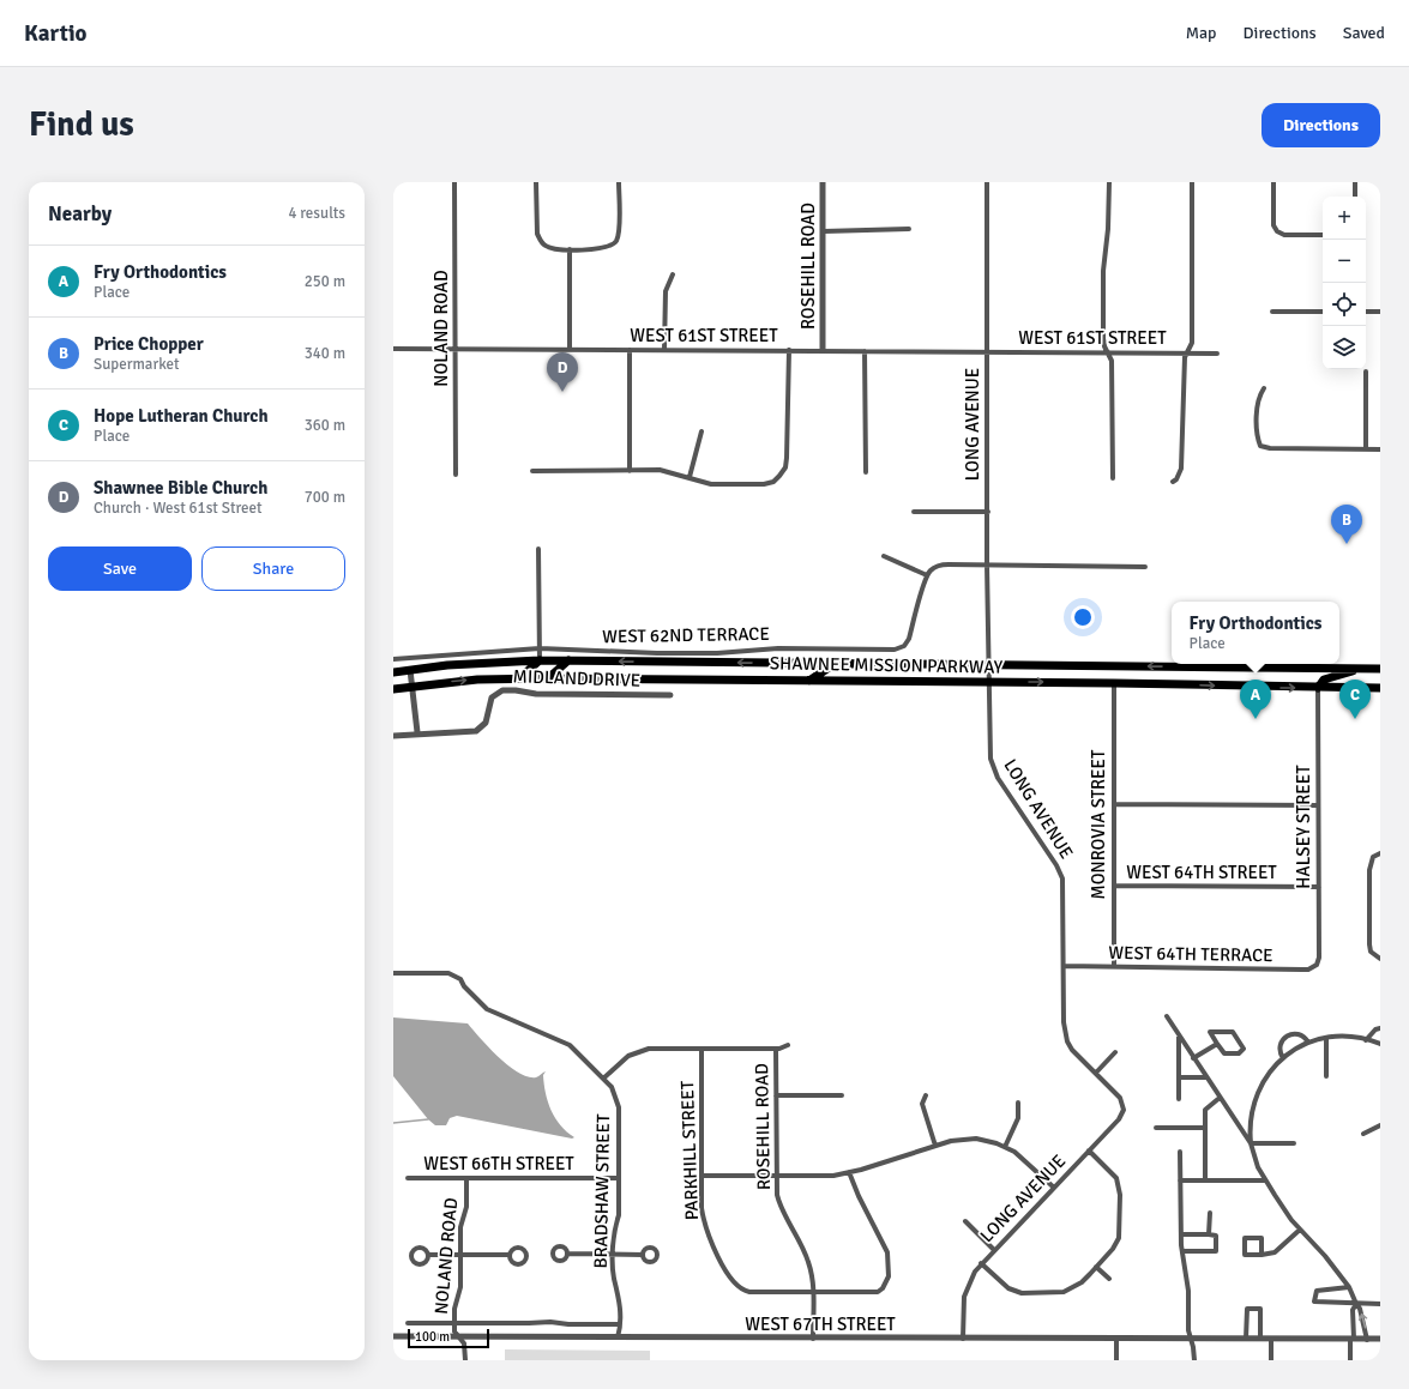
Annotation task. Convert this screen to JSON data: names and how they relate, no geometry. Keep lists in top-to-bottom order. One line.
{"streets":{"highway":["SHAWNEE MISSION PARKWAY"],"street":["ROSEHILL ROAD","NOLAND ROAD","WEST 61ST STREET","LONG AVENUE","WEST 62ND TERRACE","MIDLAND DRIVE","MONROVIA STREET","HALSEY STREET","WEST 64TH STREET","WEST 64TH TERRACE","PARKHILL STREET","WEST 66TH STREET","BRADSHAW STREET","WEST 67TH STREET"]},"crossings":[["ROSEHILL ROAD","WEST 61ST STREET"],["ROSEHILL ROAD","PARKHILL STREET"],["ROSEHILL ROAD","WEST 67TH STREET"],["NOLAND ROAD","WEST 61ST STREET"],["NOLAND ROAD","WEST 66TH STREET"],["NOLAND ROAD","WEST 67TH STREET"],["WEST 61ST STREET","LONG AVENUE"],["LONG AVENUE","SHAWNEE MISSION PARKWAY"],["LONG AVENUE","WEST 64TH TERRACE"],["LONG AVENUE","WEST 67TH STREET"],["SHAWNEE MISSION PARKWAY","MONROVIA STREET"],["SHAWNEE MISSION PARKWAY","HALSEY STREET"],["MONROVIA STREET","WEST 64TH STREET"],["MONROVIA STREET","WEST 64TH TERRACE"],["HALSEY STREET","WEST 64TH STREET"],["HALSEY STREET","WEST 64TH TERRACE"],["WEST 66TH STREET","BRADSHAW STREET"],["BRADSHAW STREET","WEST 67TH STREET"]],"scale_bar":"100 m","page":{"header":"Kartio","nav":["Map","Directions","Saved"],"buttons":["Directions",["Save","Share"]],"title":"Find us","heading":["Nearby","4 results"],"map_buttons":["+","−"],"list":[{"mark":"A","name":"Fry Orthodontics","note":"Place","value":"250 m"},{"mark":"B","name":"Price Chopper","note":"Supermarket","value":"340 m"},{"mark":"C","name":"Hope Lutheran Church","note":"Place","value":"360 m"},{"mark":"D","name":"Shawnee Bible Church","note":"Church · West 61st Street","value":"700 m"}],"pins":["D","B","A","C"],"popup":["Fry Orthodontics","Place"],"scale":"100 m"}}
